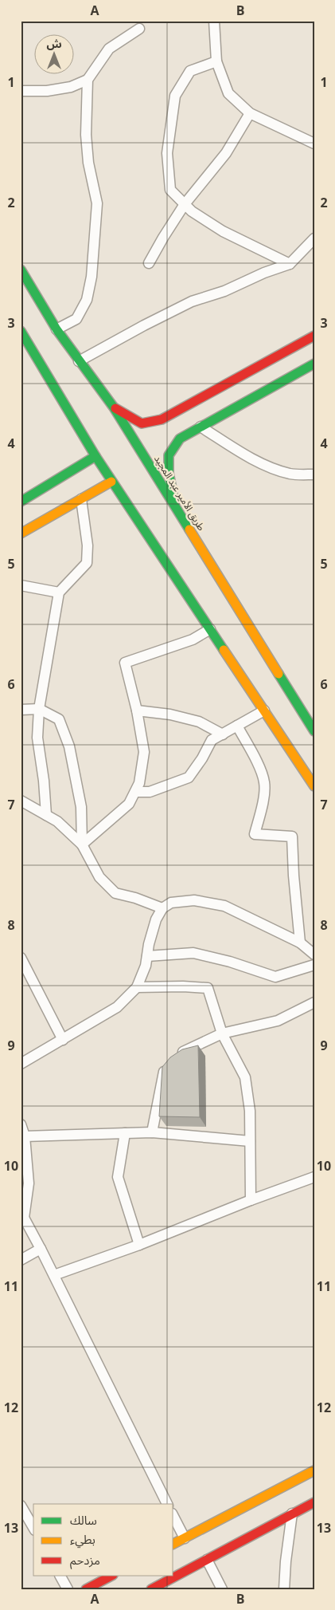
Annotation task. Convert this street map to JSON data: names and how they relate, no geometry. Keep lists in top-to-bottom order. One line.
{"streets":{"main road":["طريق الأمير عبد المجيد"]},"legend":["سالك","بطيء","مزدحم"],"north":"top","grid":{"columns":["A","B"],"rows":["1","2","3","4","5","6","7","8","9","10","11","12","13"]}}
